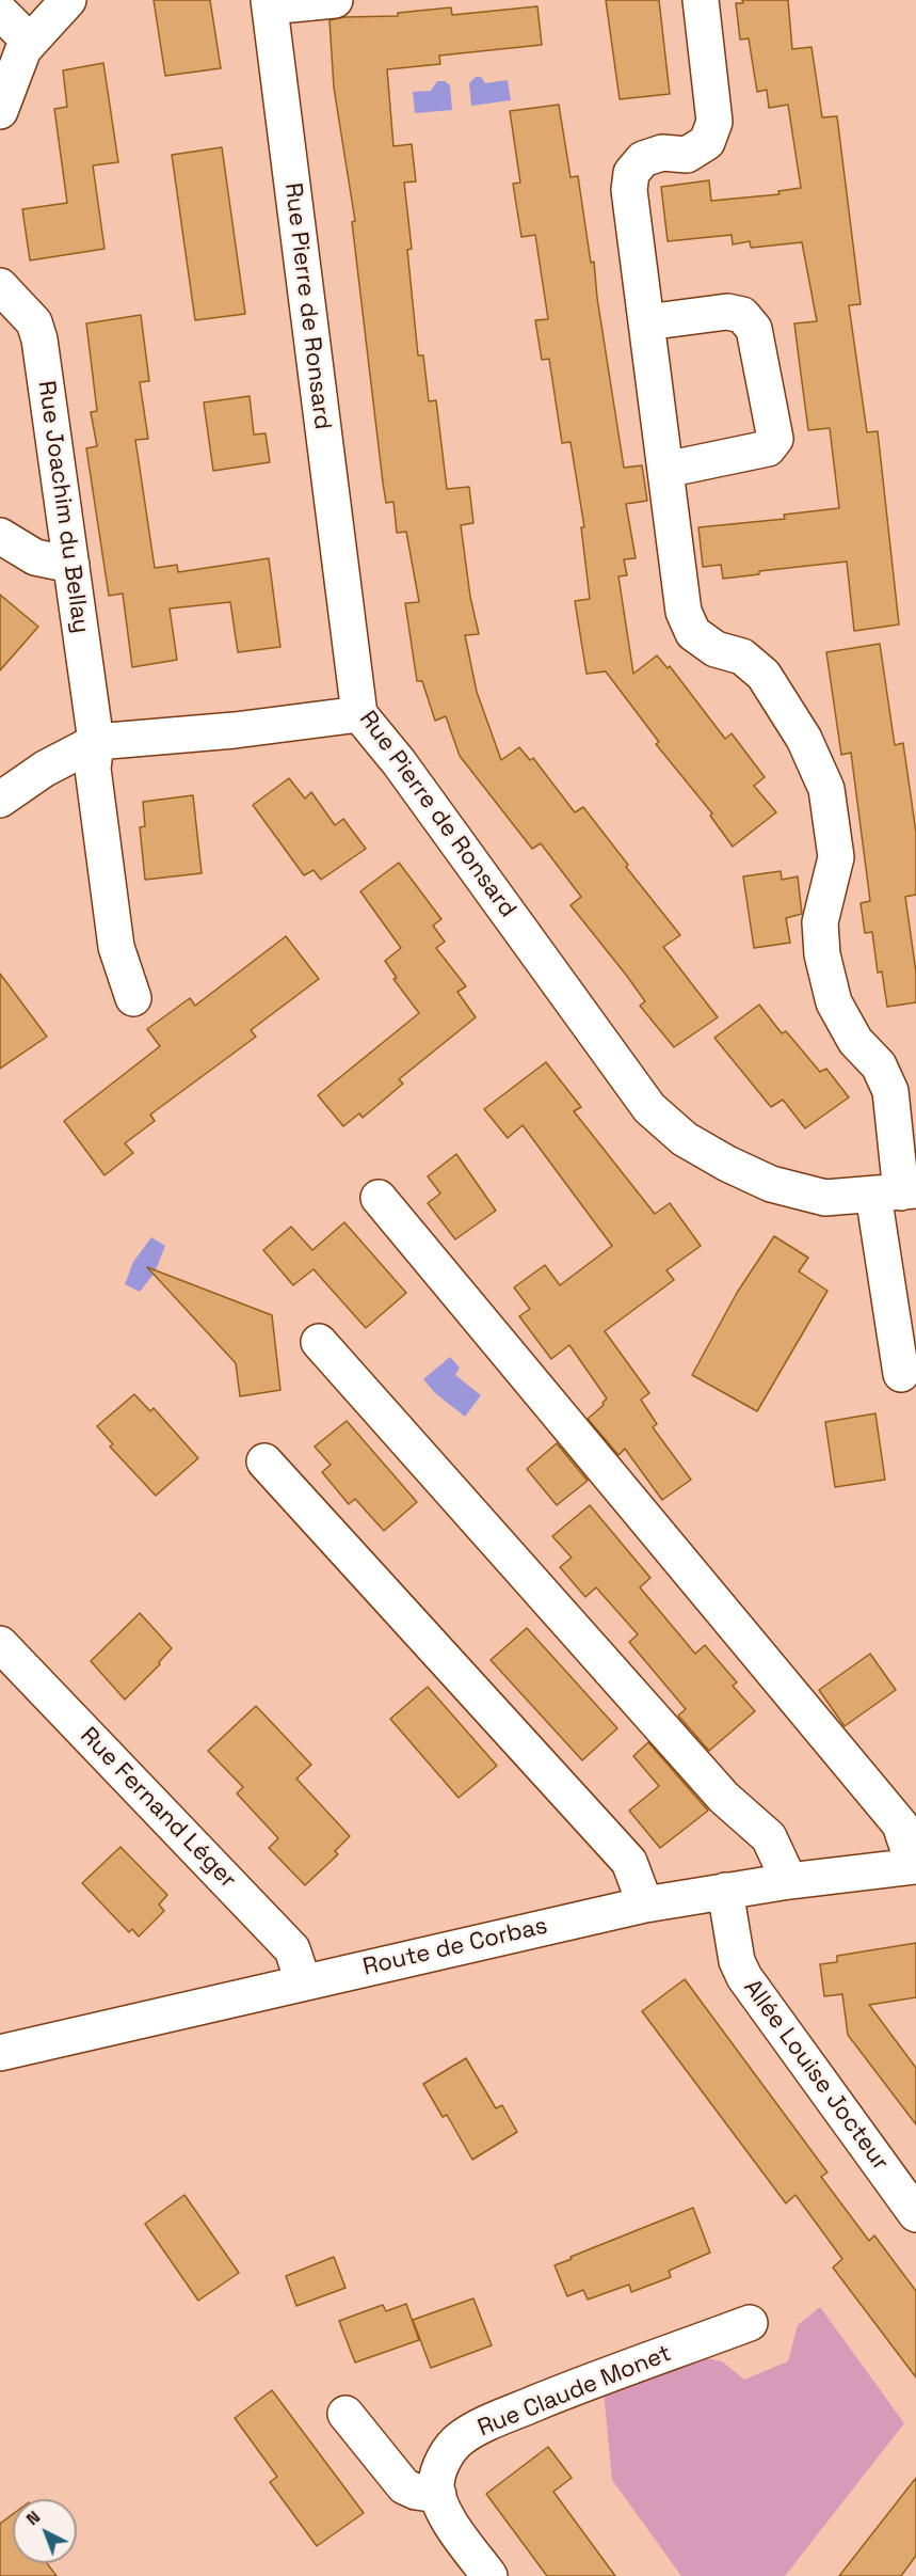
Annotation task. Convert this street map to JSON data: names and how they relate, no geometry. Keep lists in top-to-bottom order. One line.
{"streets":{"street":["Rue Pierre de Ronsard","Rue Joachim du Bellay","Rue Fernand Léger","Route de Corbas","Allée Louise Jocteur","Rue Claude Monet"]},"crossings":[["Rue Fernand Léger","Route de Corbas"],["Route de Corbas","Allée Louise Jocteur"]],"north":"top left"}
